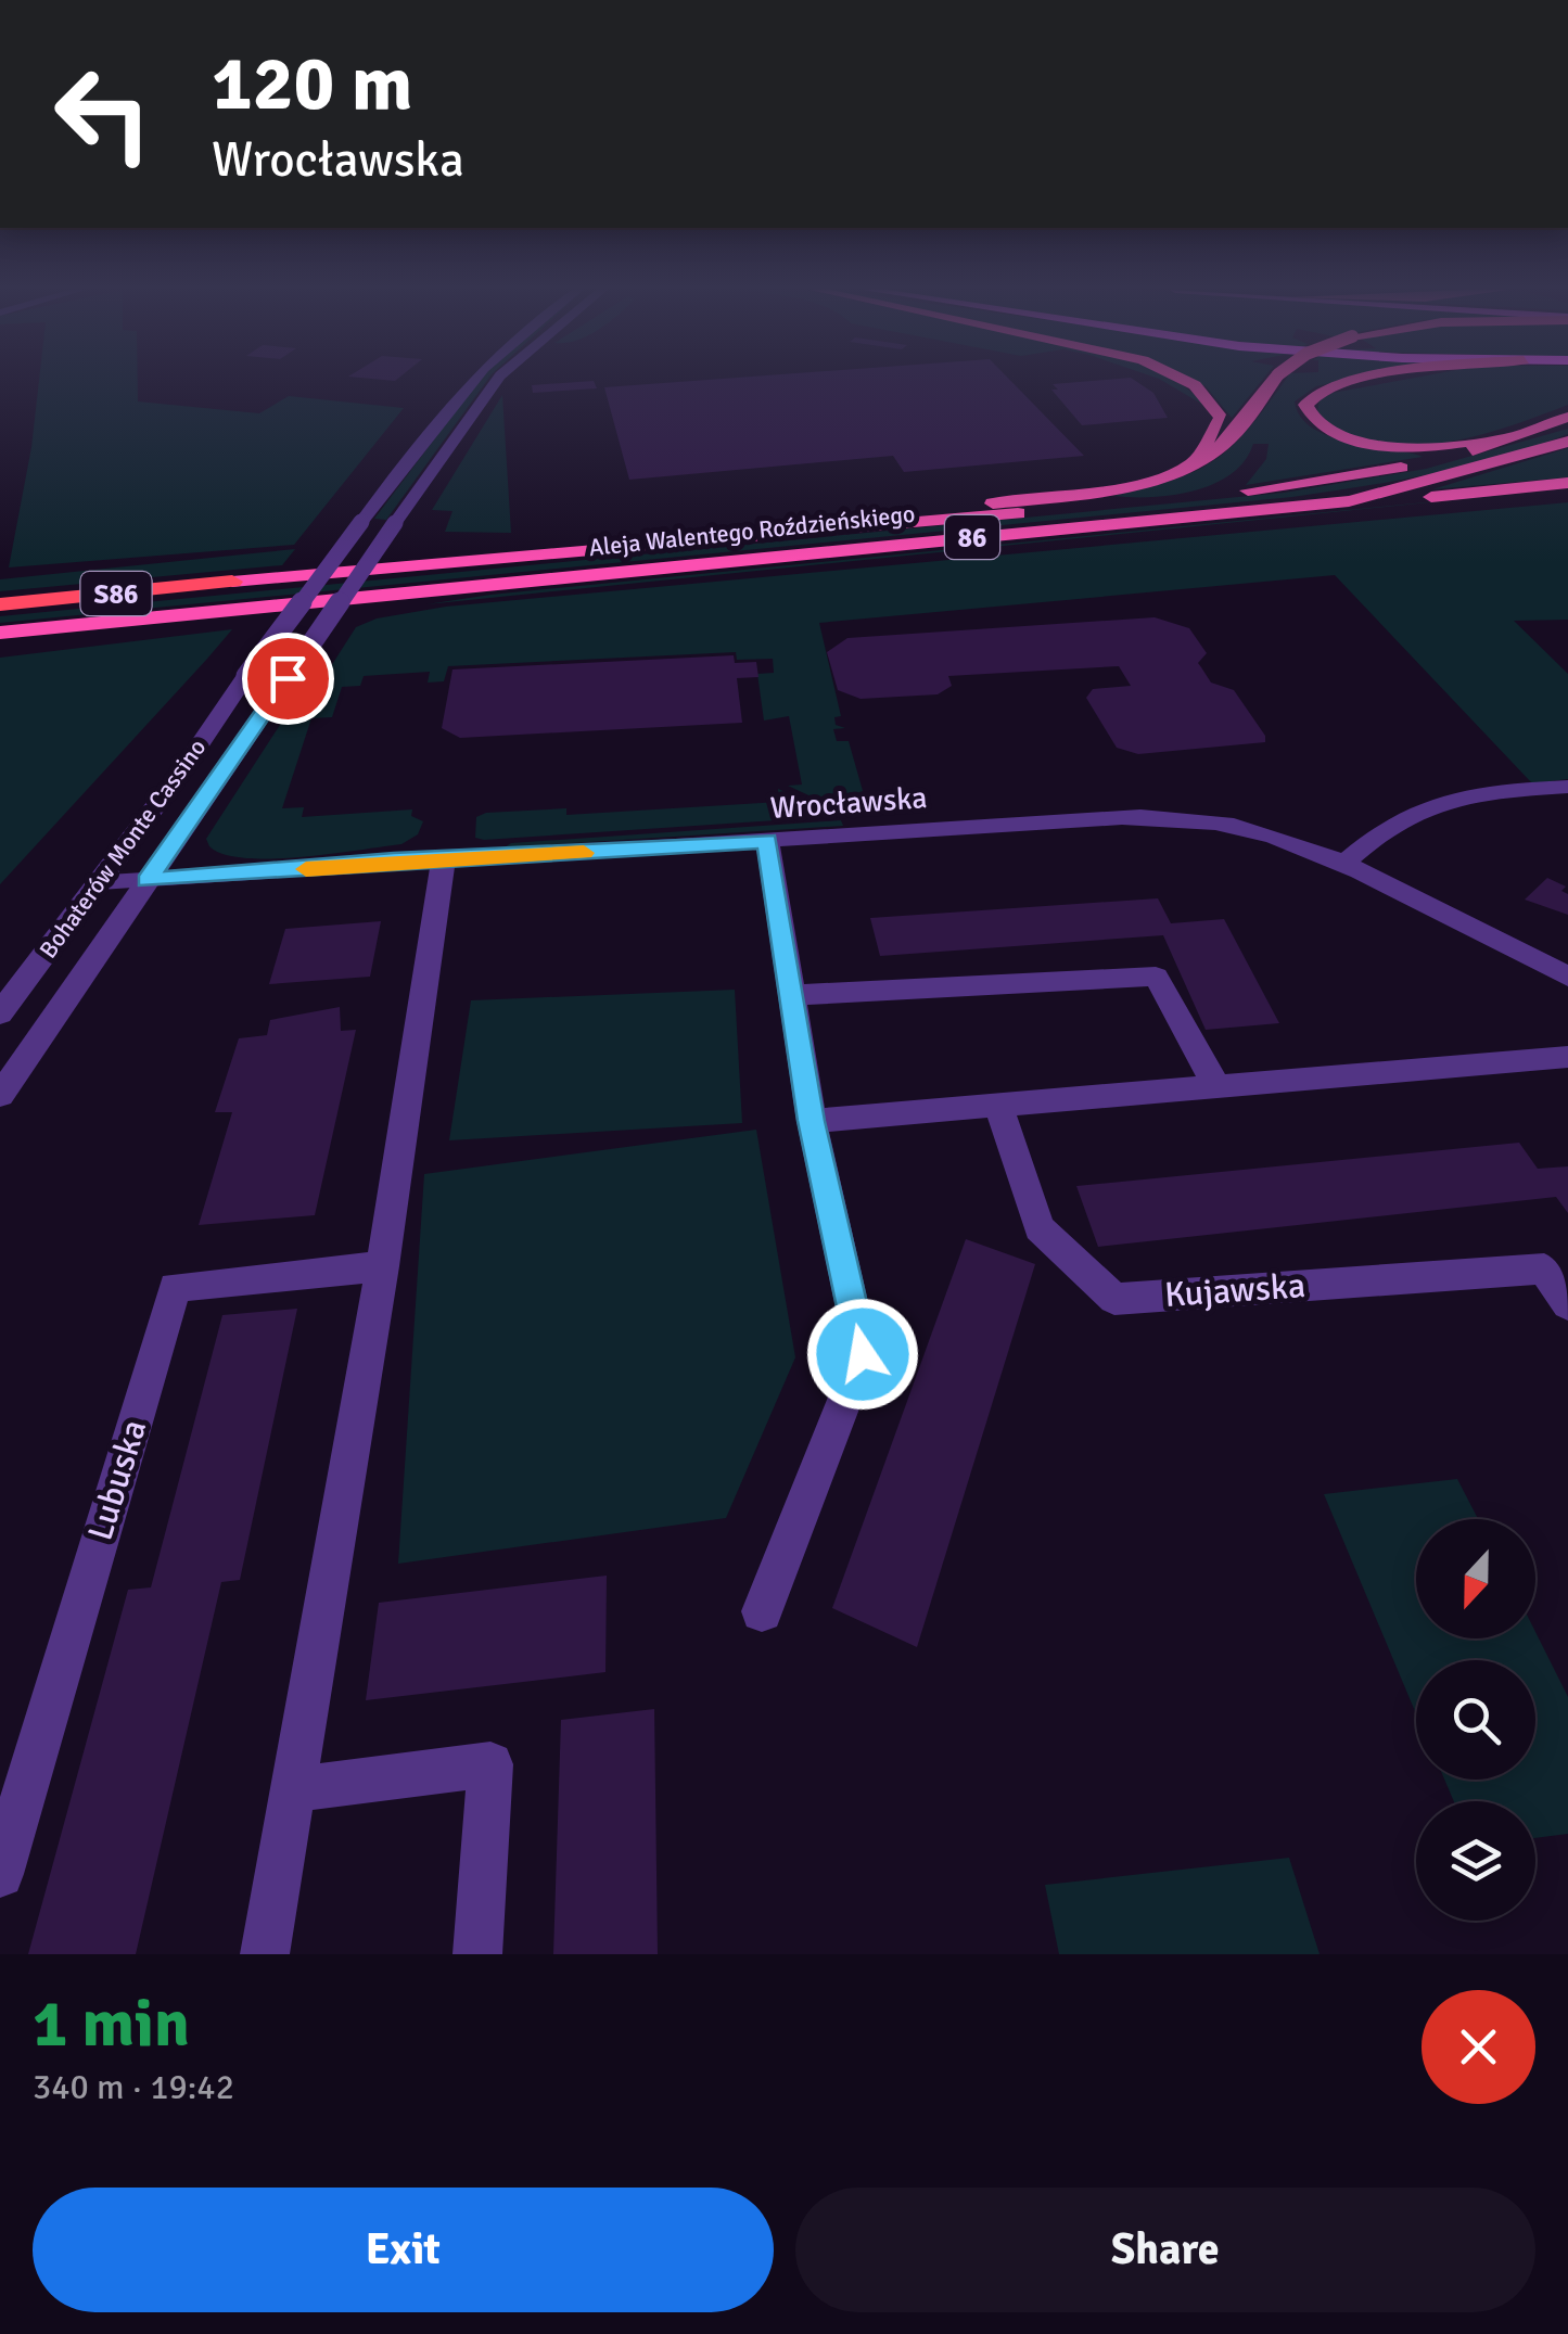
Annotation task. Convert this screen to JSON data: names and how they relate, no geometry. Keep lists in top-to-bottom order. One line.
{"streets":{"highway":["Aleja Walentego Roździeńskiego","86","S86"],"street":["Wrocławska","Bohaterów Monte Cassino","Kujawska","Lubuska"]},"crossings":[["Aleja Walentego Roździeńskiego","86"],["Wrocławska","Bohaterów Monte Cassino"]],"north":"bottom","page":{"turn":["120 m","Wrocławska"],"heading":["1 min","340 m · 19:42"],"buttons":["Exit","Share"]}}
